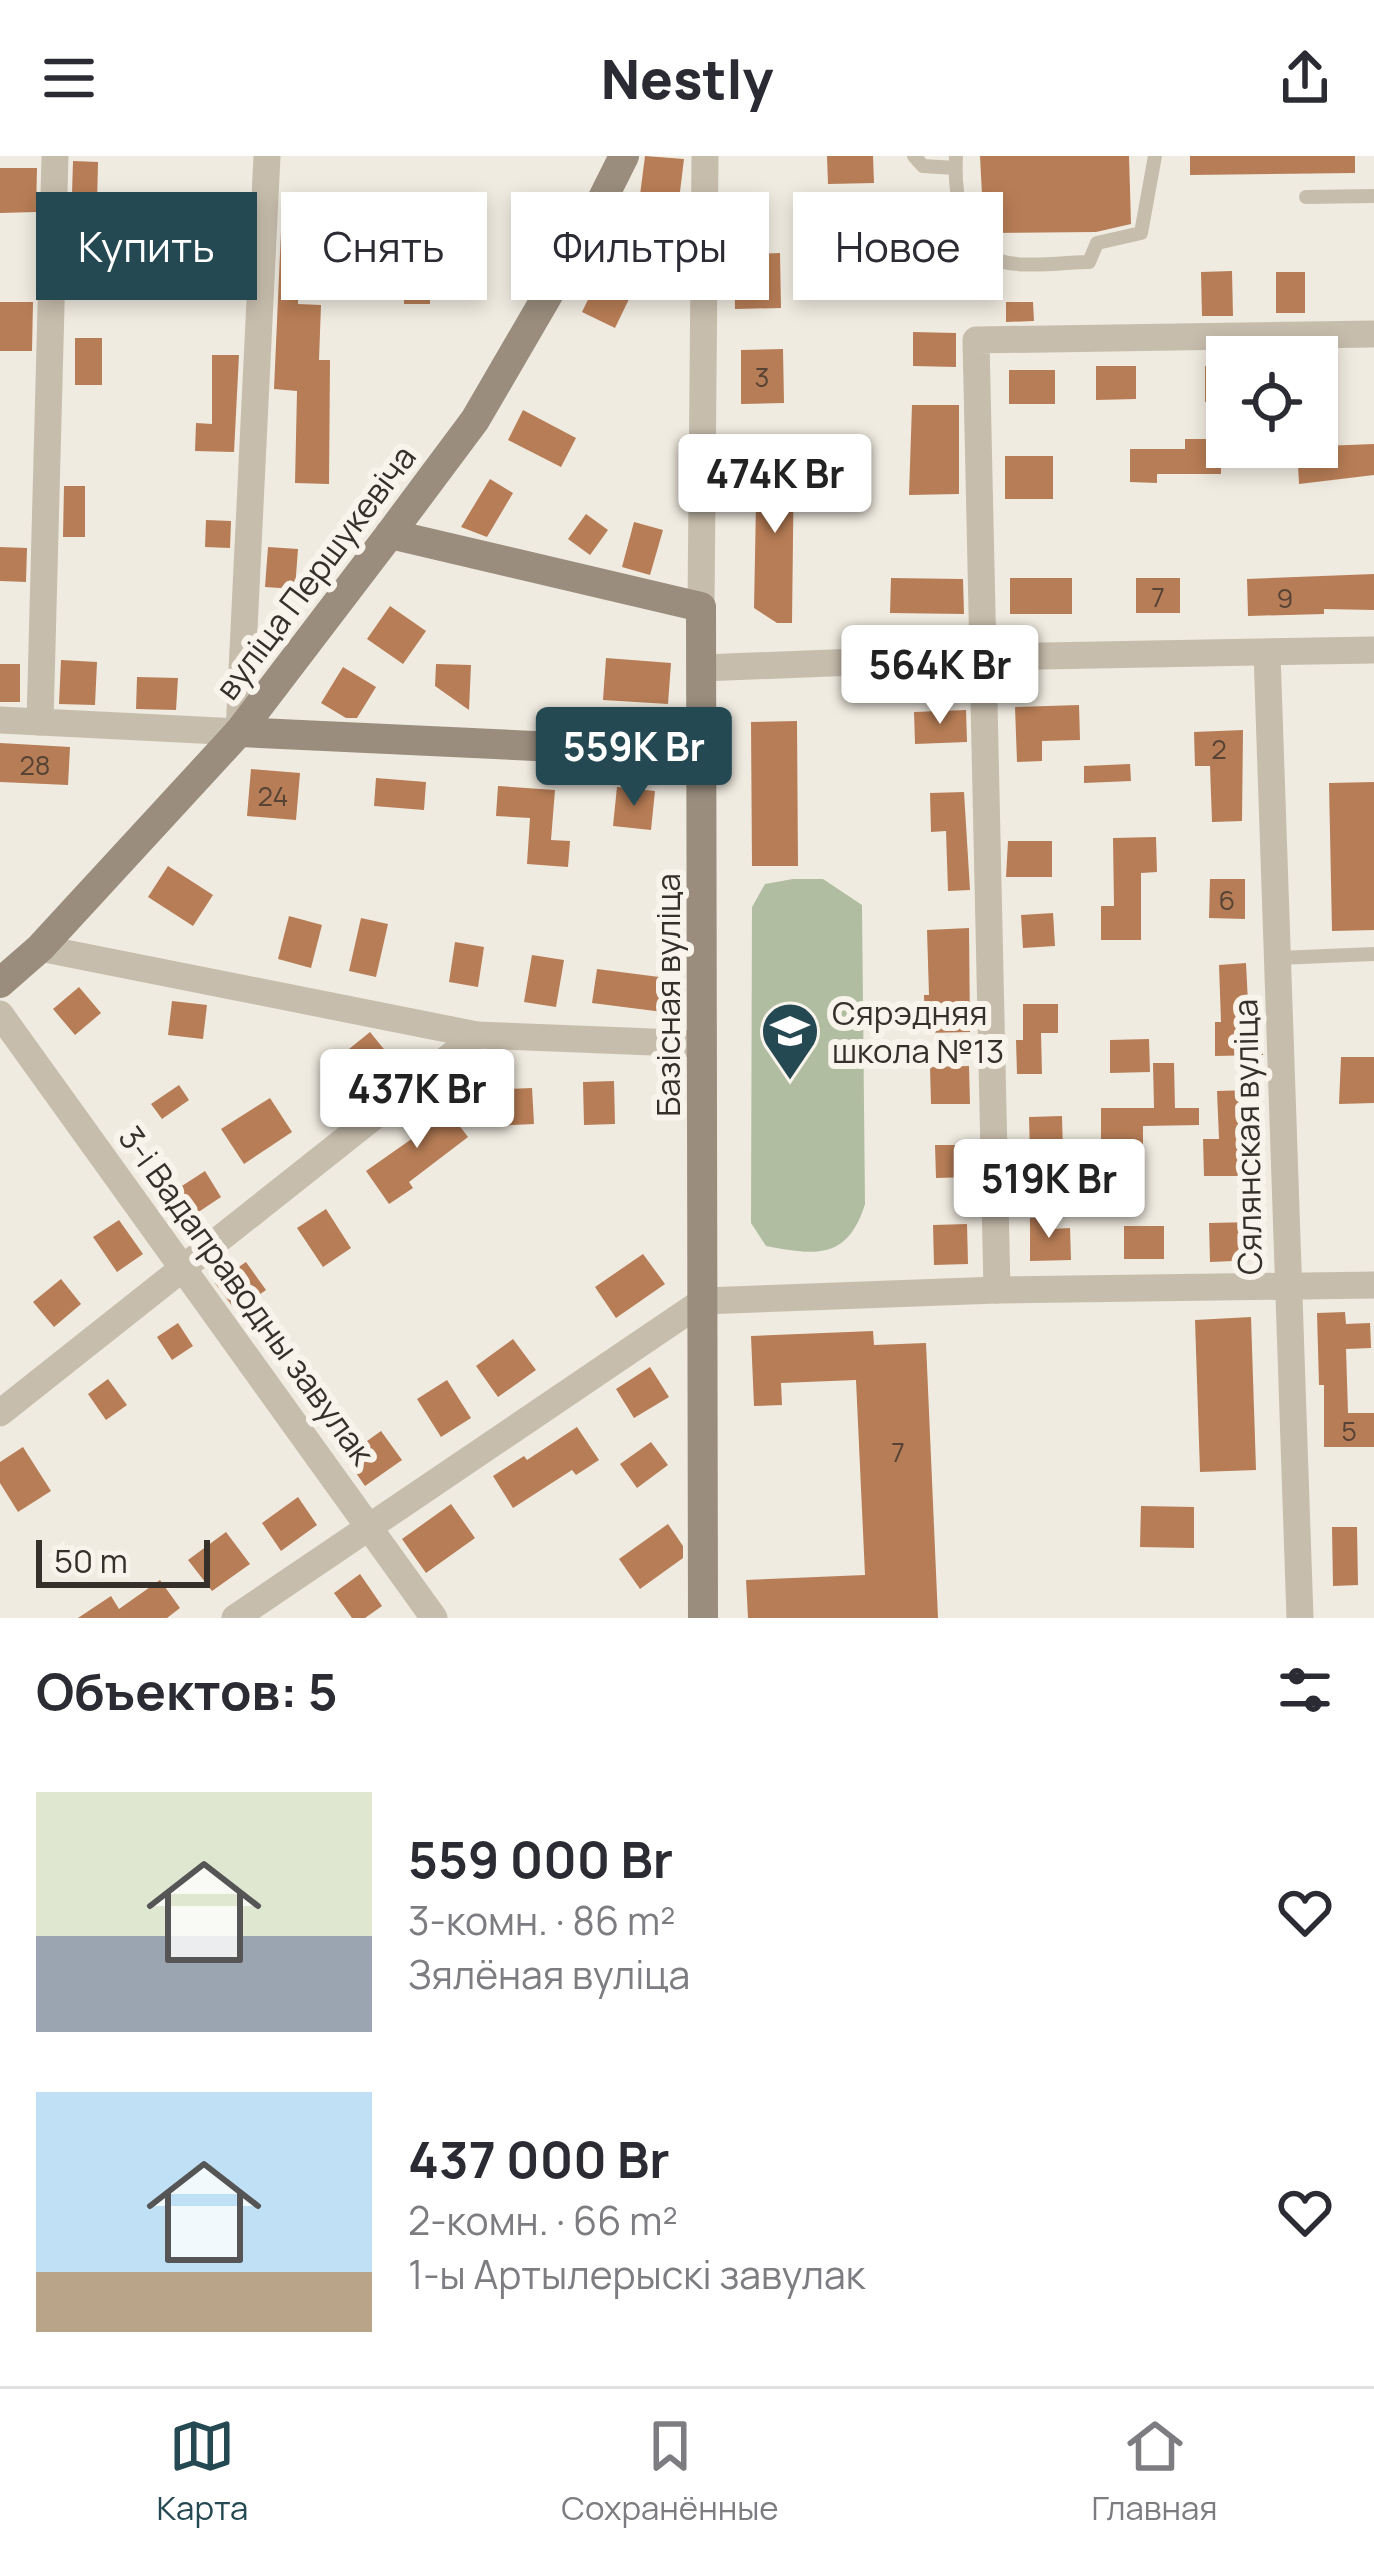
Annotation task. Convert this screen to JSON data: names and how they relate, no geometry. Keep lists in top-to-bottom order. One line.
{"streets":{"main road":["вуліца Першукевіча","Базісная вуліца"],"street":["Сялянская вуліца","3-і Вадаправодны завулак"]},"places":{"school or university":["Сярэдняя школа №13"]},"house_numbers":["3","7","9","2","28","24","6","5","7"],"scale_bar":"50 m","page":{"header":"Nestly","chip":["Купить","Снять","Фильтры","Новое"],"price":["474K Br","564K Br","559K Br","437K Br","519K Br"],"scale":"50 m","heading":"Объектов: 5","list":[{"name":"559 000 Br","note":"3-комн. · 86 m² · Зялёная вуліца"},{"name":"437 000 Br","note":"2-комн. · 66 m² · 1-ы Артылерыскі завулак"}],"tabs":["Карта","Сохранённые","Главная"]}}
